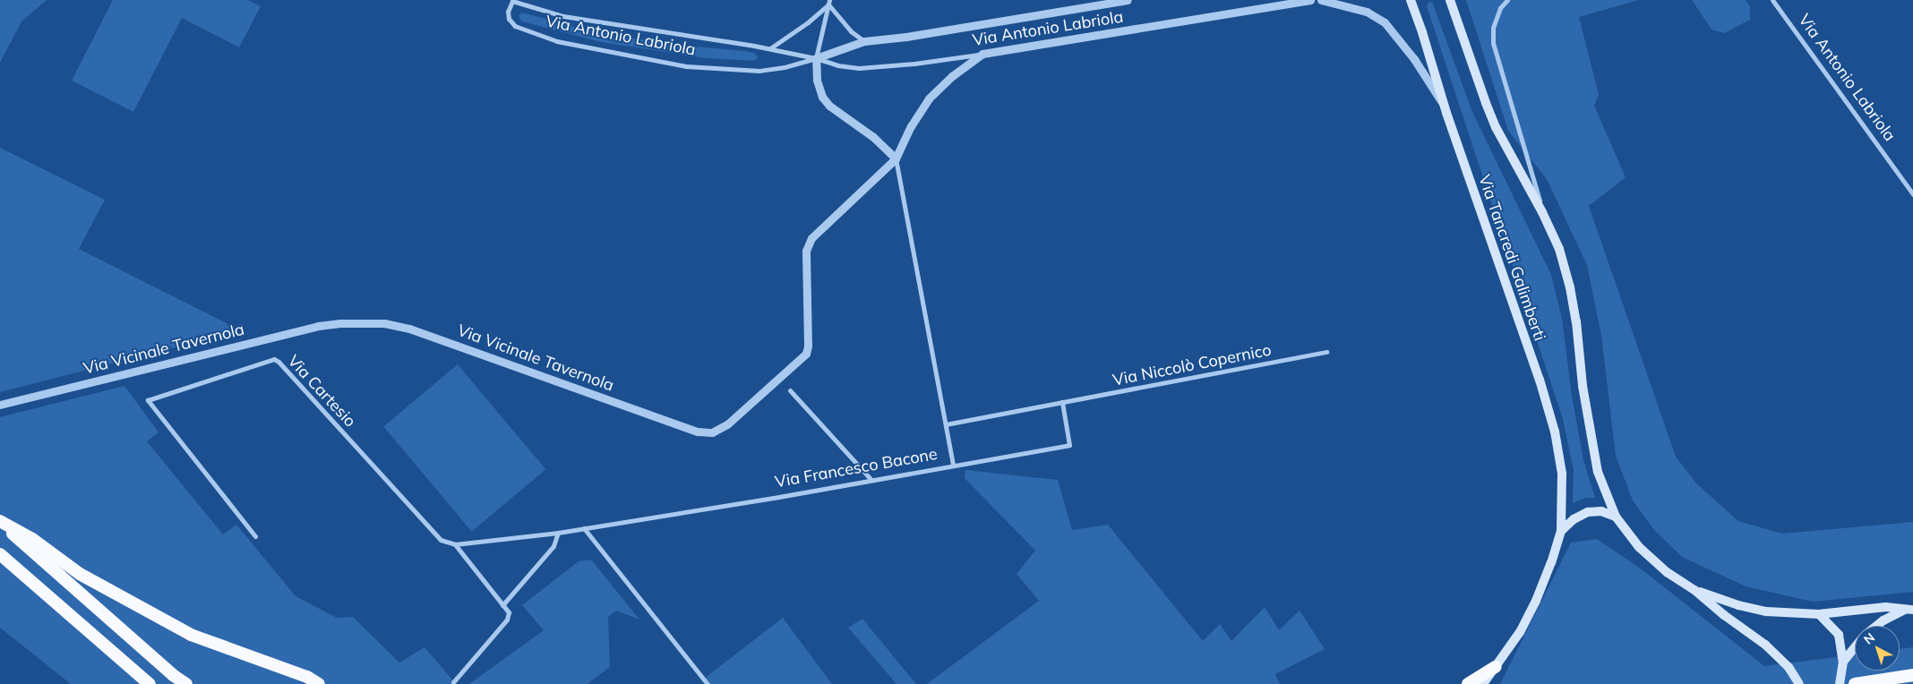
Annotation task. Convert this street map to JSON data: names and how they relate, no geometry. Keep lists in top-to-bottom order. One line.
{"streets":{"main road":["Via Tancredi Galimberti"],"street":["Via Antonio Labriola","Via Vicinale Tavernola","Via Niccolò Copernico","Via Cartesio","Via Francesco Bacone"]},"crossings":[["Via Vicinale Tavernola","Via Francesco Bacone"],["Via Niccolò Copernico","Via Francesco Bacone"],["Via Cartesio","Via Francesco Bacone"]],"north":"top left"}
